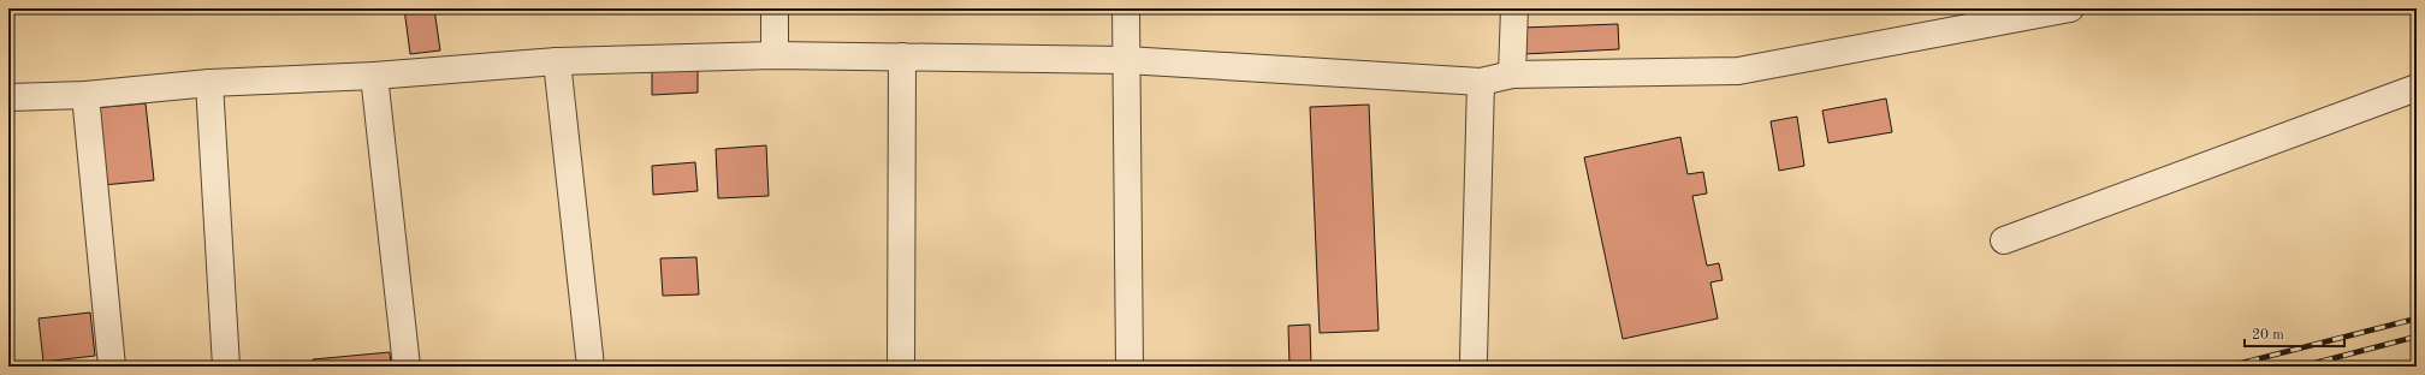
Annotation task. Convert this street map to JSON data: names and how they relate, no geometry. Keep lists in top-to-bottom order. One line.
{"scale_bar":"20 m"}
